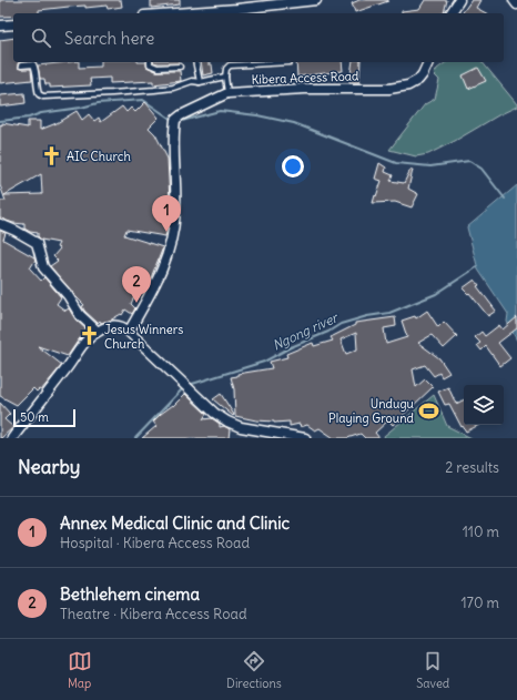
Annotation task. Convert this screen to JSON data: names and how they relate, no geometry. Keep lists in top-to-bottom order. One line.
{"streets":{"street":["Kibera Access Road"]},"water":["Ngong river"],"places":{"church":["AIC Church","Jesus Winners Church"],"sports":["Undugu Playing Ground"]},"scale_bar":"50 m","page":{"search":"Search here","pins":["1","2"],"scale":"50 m","heading":["Nearby","2 results"],"list":[{"mark":"1","name":"Annex Medical Clinic and Clinic","note":"Hospital · Kibera Access Road","value":"110 m"},{"mark":"2","name":"Bethlehem cinema","note":"Theatre · Kibera Access Road","value":"170 m"}],"nav":["Map","Directions","Saved"]}}
